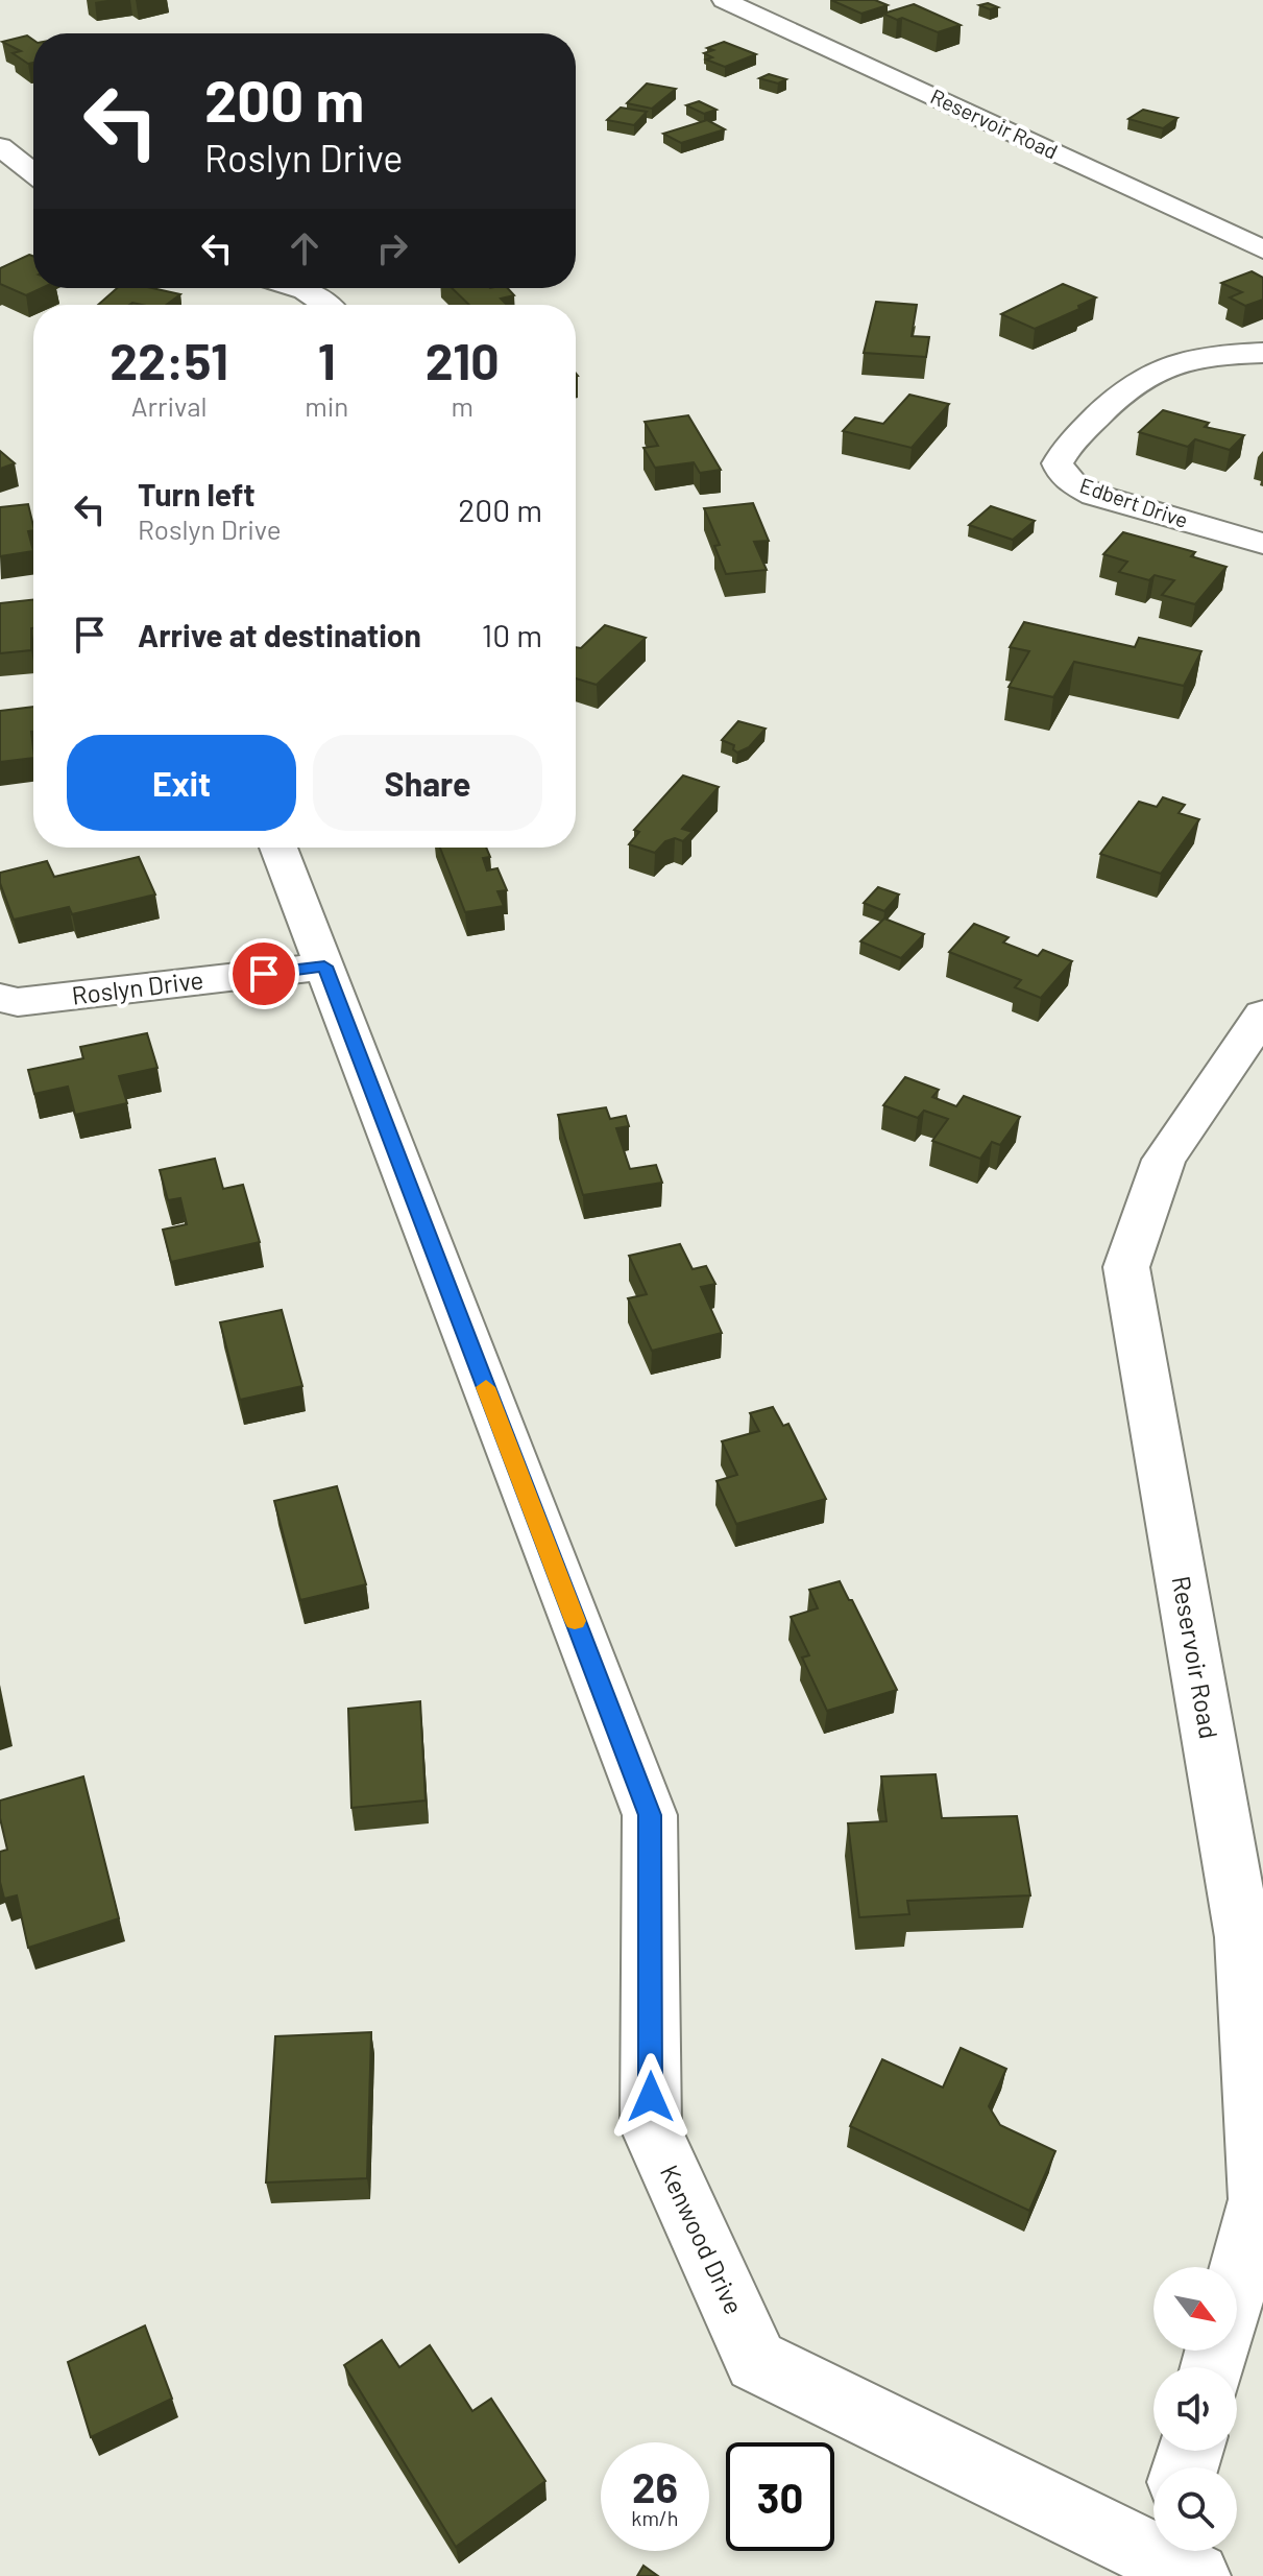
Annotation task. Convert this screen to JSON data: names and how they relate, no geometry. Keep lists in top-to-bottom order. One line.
{"streets":{"street":["Reservoir Road","Edbert Drive","Roslyn Drive","Kenwood Drive"]},"crossings":[["Roslyn Drive","Kenwood Drive"]],"north":"bottom right","page":{"turn":["200 m","Roslyn Drive"],"eta":["22:51","Arrival","1","min","210","m"],"list":[{"name":"Turn left","note":"Roslyn Drive","value":"200 m"},{"name":"Arrive at destination","value":"10 m"}],"buttons":["Exit","Share"],"speed":"26 km/h","limit":"30"}}
